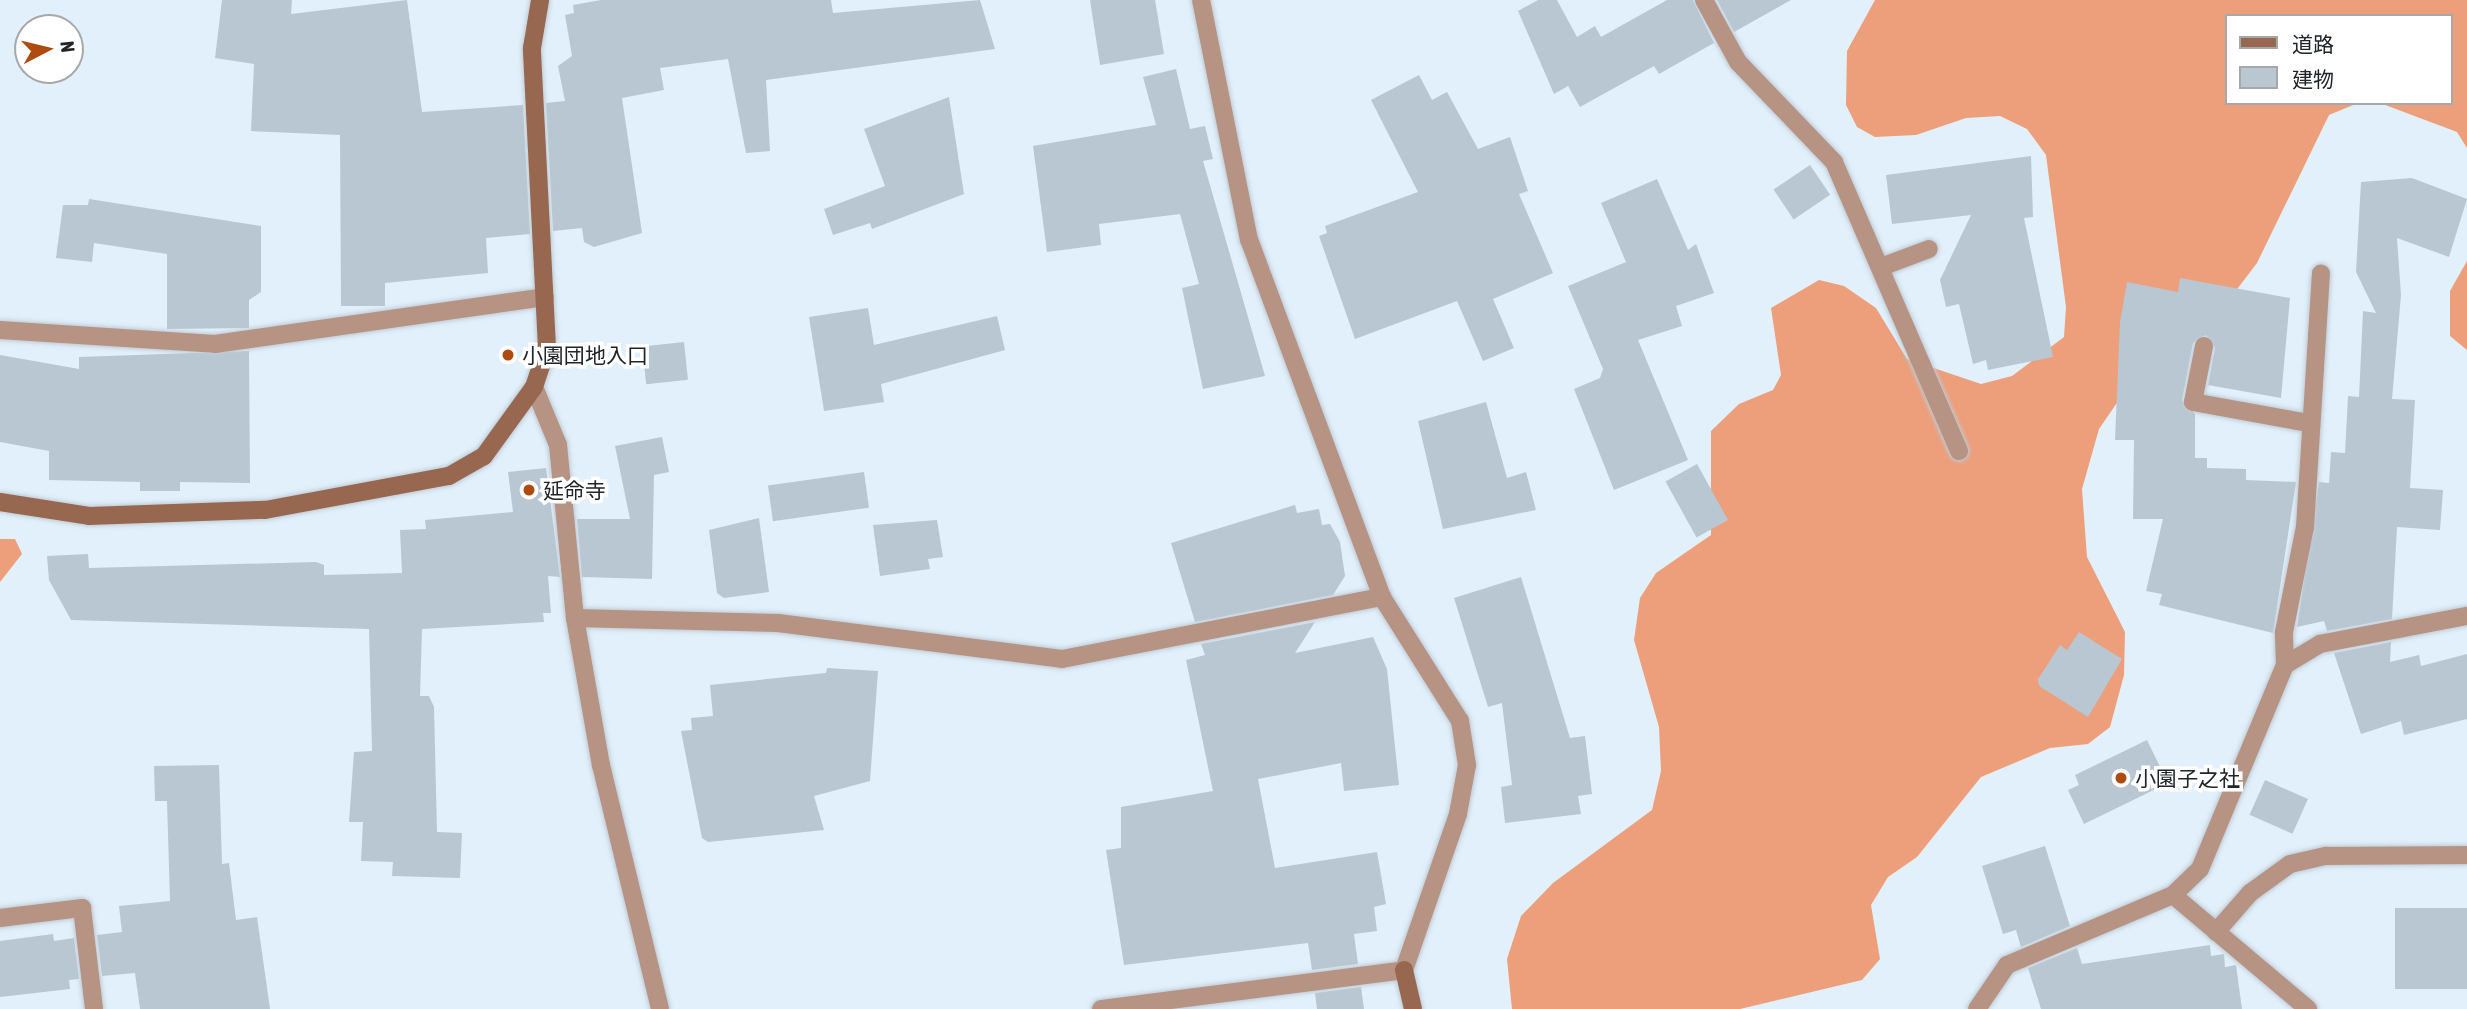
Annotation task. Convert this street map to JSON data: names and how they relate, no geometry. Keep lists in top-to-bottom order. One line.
{"places":["小園団地入口","延命寺","小園子之社"],"legend":["道路","建物"],"north":"right"}
